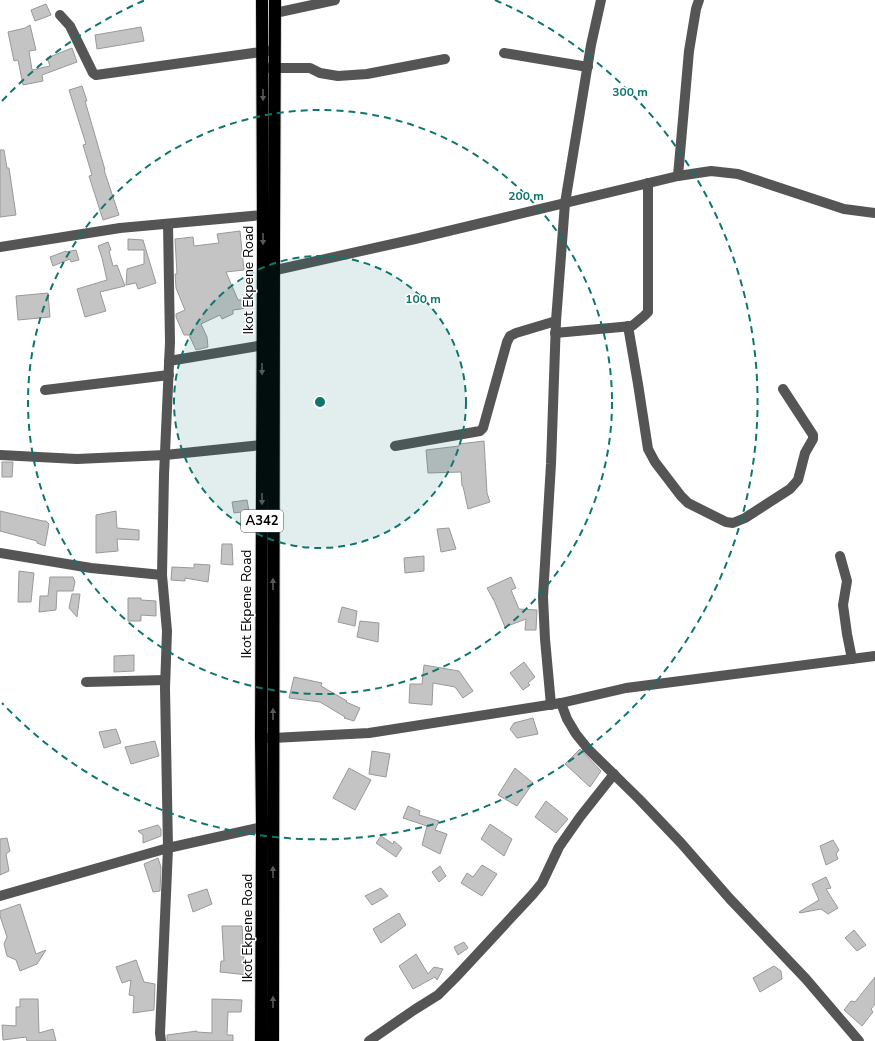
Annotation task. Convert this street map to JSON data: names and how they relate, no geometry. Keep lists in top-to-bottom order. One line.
{"streets":{"highway":["Ikot Ekpene Road","A342"]},"rings":["300 m","200 m","100 m"]}
